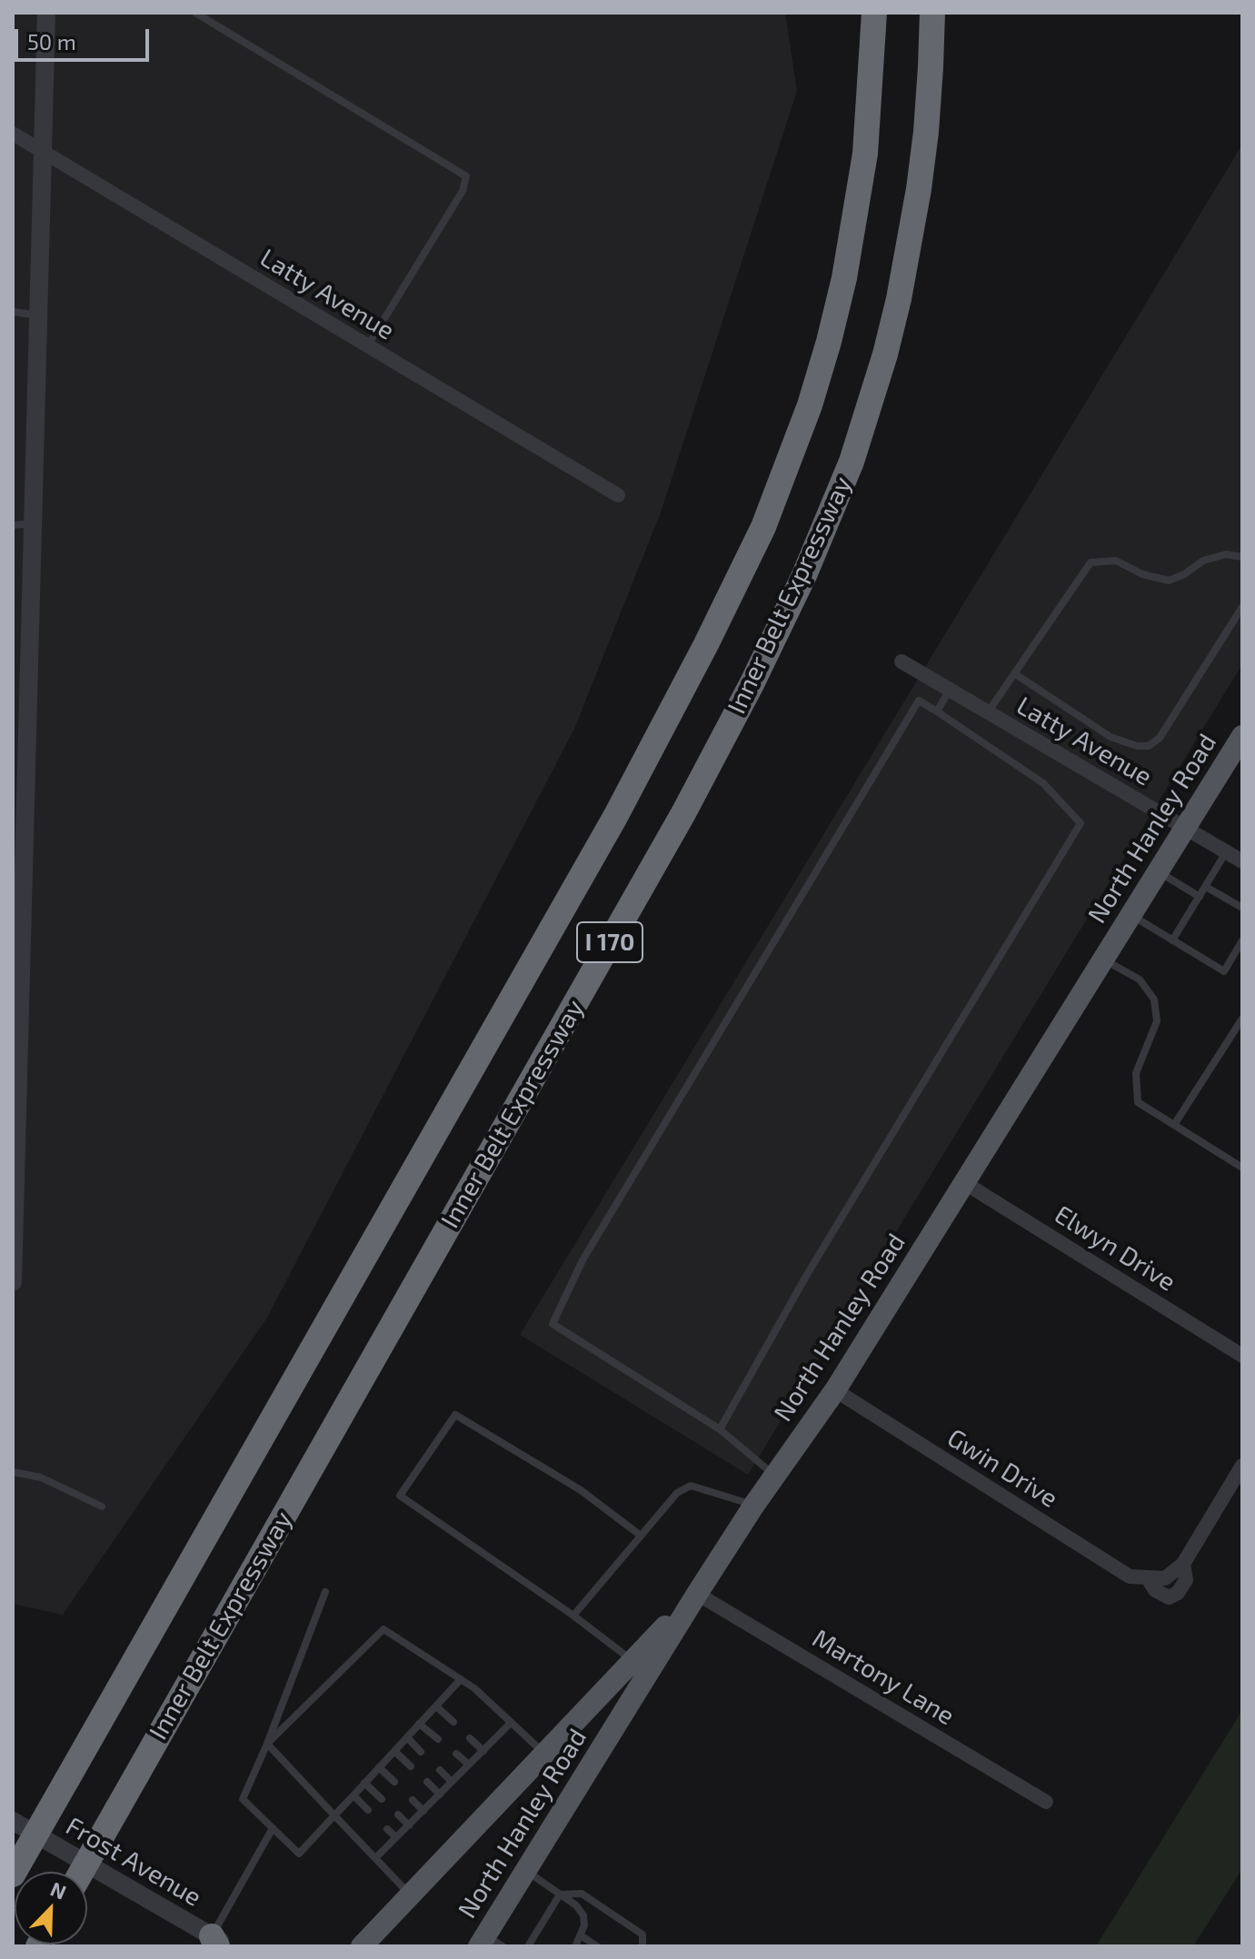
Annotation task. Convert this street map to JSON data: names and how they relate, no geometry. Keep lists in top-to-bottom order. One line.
{"streets":{"highway":["Inner Belt Expressway","I 170"],"main road":["North Hanley Road"],"street":["Latty Avenue","Elwyn Drive","Gwin Drive","Martony Lane","Frost Avenue"]},"crossings":[["Latty Avenue","North Hanley Road"],["North Hanley Road","Elwyn Drive"],["North Hanley Road","Gwin Drive"],["North Hanley Road","Martony Lane"]],"scale_bar":"50 m","north":"top right"}
